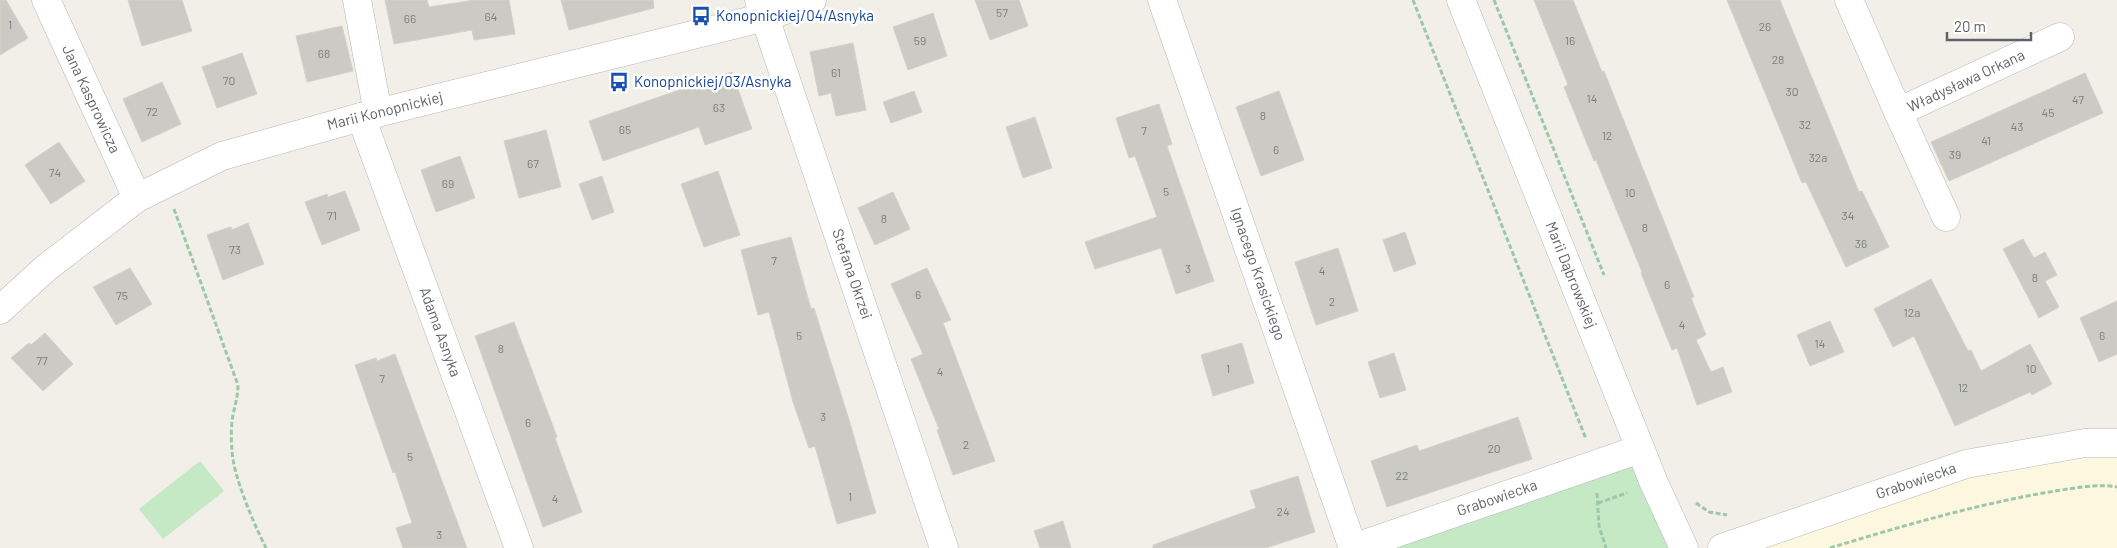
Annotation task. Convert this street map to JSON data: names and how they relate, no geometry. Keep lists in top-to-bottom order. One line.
{"streets":{"street":["Władysława Orkana","Jana Kasprowicza","Marii Konopnickiej","Stefana Okrzei","Ignacego Krasickiego","Marii Dąbrowskiej","Adama Asnyka","Grabowiecka"]},"crossings":[["Jana Kasprowicza","Marii Konopnickiej"],["Marii Konopnickiej","Stefana Okrzei"],["Marii Konopnickiej","Adama Asnyka"],["Ignacego Krasickiego","Grabowiecka"],["Marii Dąbrowskiej","Grabowiecka"]],"places":{"bus stop":["Konopnickiej/04/Asnyka","Konopnickiej/03/Asnyka"]},"house_numbers":["57","64","66","1","26","59","16","68","28","61","70","30","14","47","63","72","45","8","32","43","65","7","12","41","6","39","32a","67","74","69","5","10","71","34","8","8","36","73","7","3","4","8","6","6","75","2","12a","4","5","6","14","8","77","1","10","4","7","12","3","6","2","20","5","22","1","4","24","3"],"scale_bar":"20 m"}
